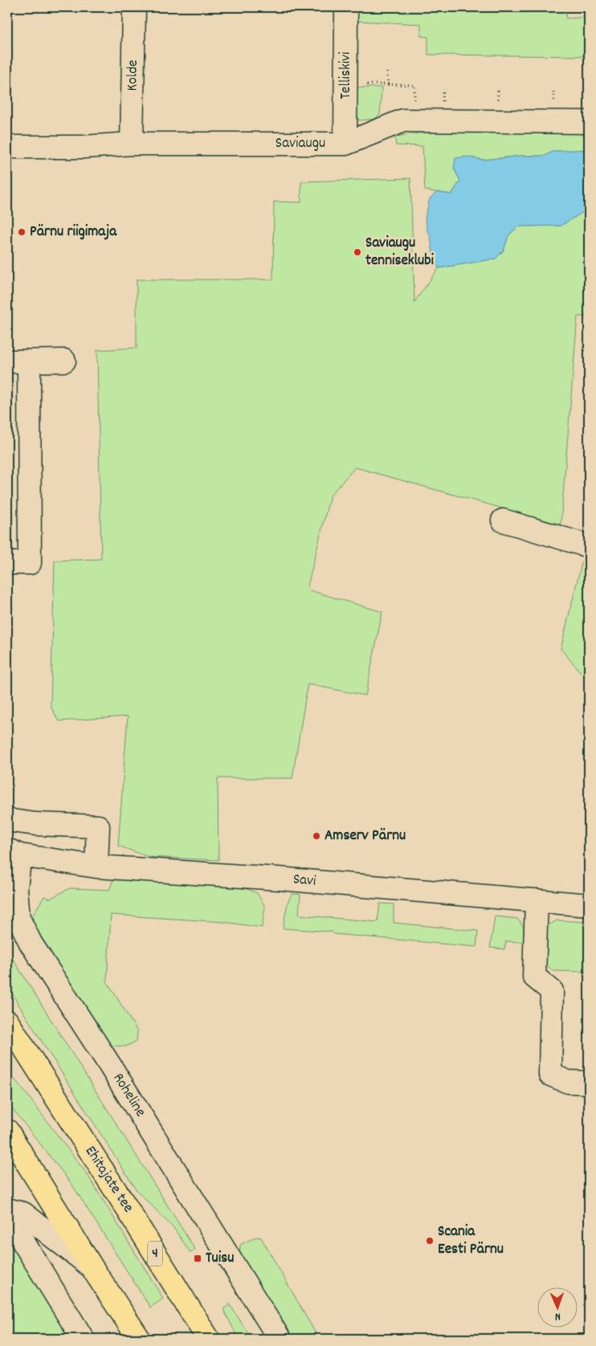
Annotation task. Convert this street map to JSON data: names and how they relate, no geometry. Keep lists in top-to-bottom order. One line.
{"streets":{"highway":["Ehitajate tee","4"],"street":["Kolde","Telliskivi","Saviaugu","Savi","Roheline"]},"crossings":[["Kolde","Saviaugu"],["Telliskivi","Saviaugu"],["Savi","Roheline"]],"places":{"other":["Pärnu riigimaja","Saviaugu tenniseklubi","Amserv Pärnu","Scania Eesti Pärnu"],"transit":["Tuisu"]},"north":"bottom"}
